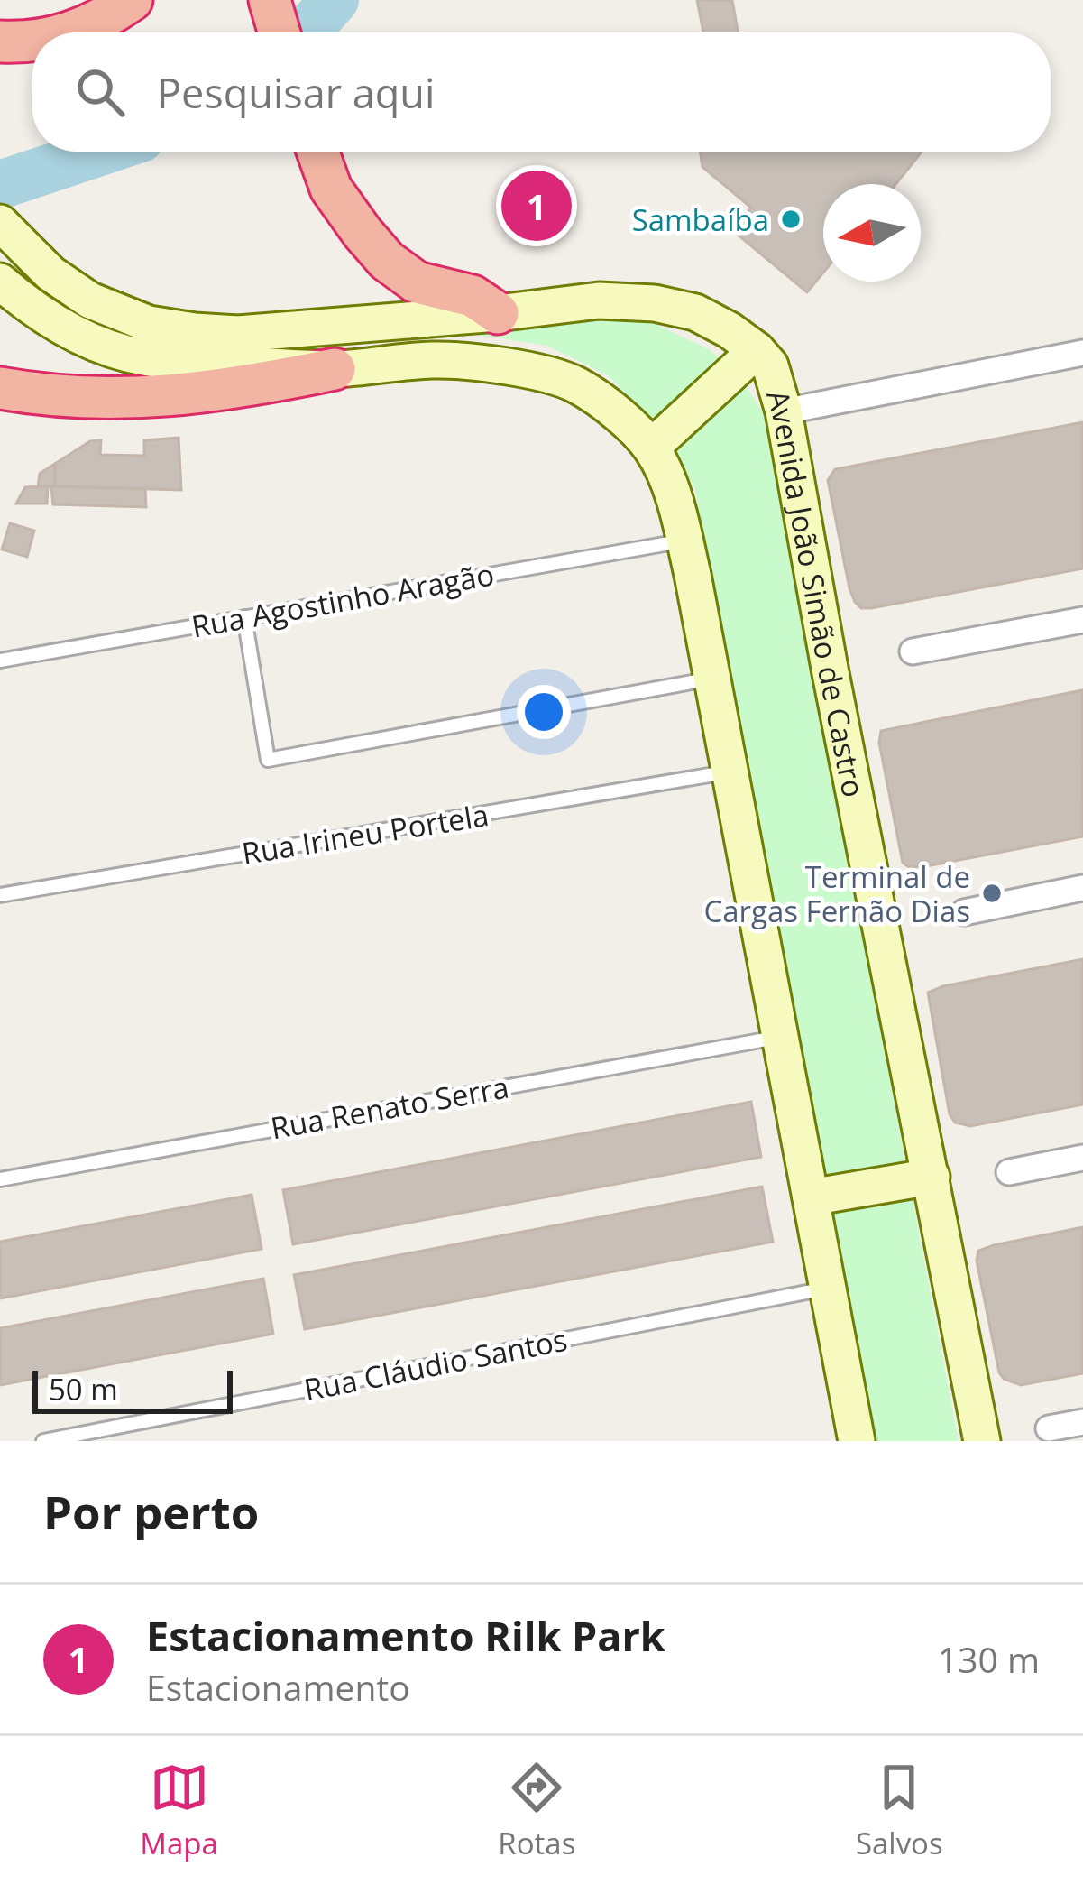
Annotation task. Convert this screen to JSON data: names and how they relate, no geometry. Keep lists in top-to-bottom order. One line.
{"streets":{"main road":["Avenida João Simão de Castro"],"lane":["Rua Agostinho Aragão","Rua Irineu Portela","Rua Renato Serra","Rua Cláudio Santos"]},"places":["Sambaíba","Terminal de Cargas Fernão Dias"],"scale_bar":"50 m","north":"left","page":{"search":"Pesquisar aqui","pins":"1","scale":"50 m","heading":"Por perto","list":[{"mark":"1","name":"Estacionamento Rilk Park","note":"Estacionamento","value":"130 m"}],"nav":["Mapa","Rotas","Salvos"]}}
